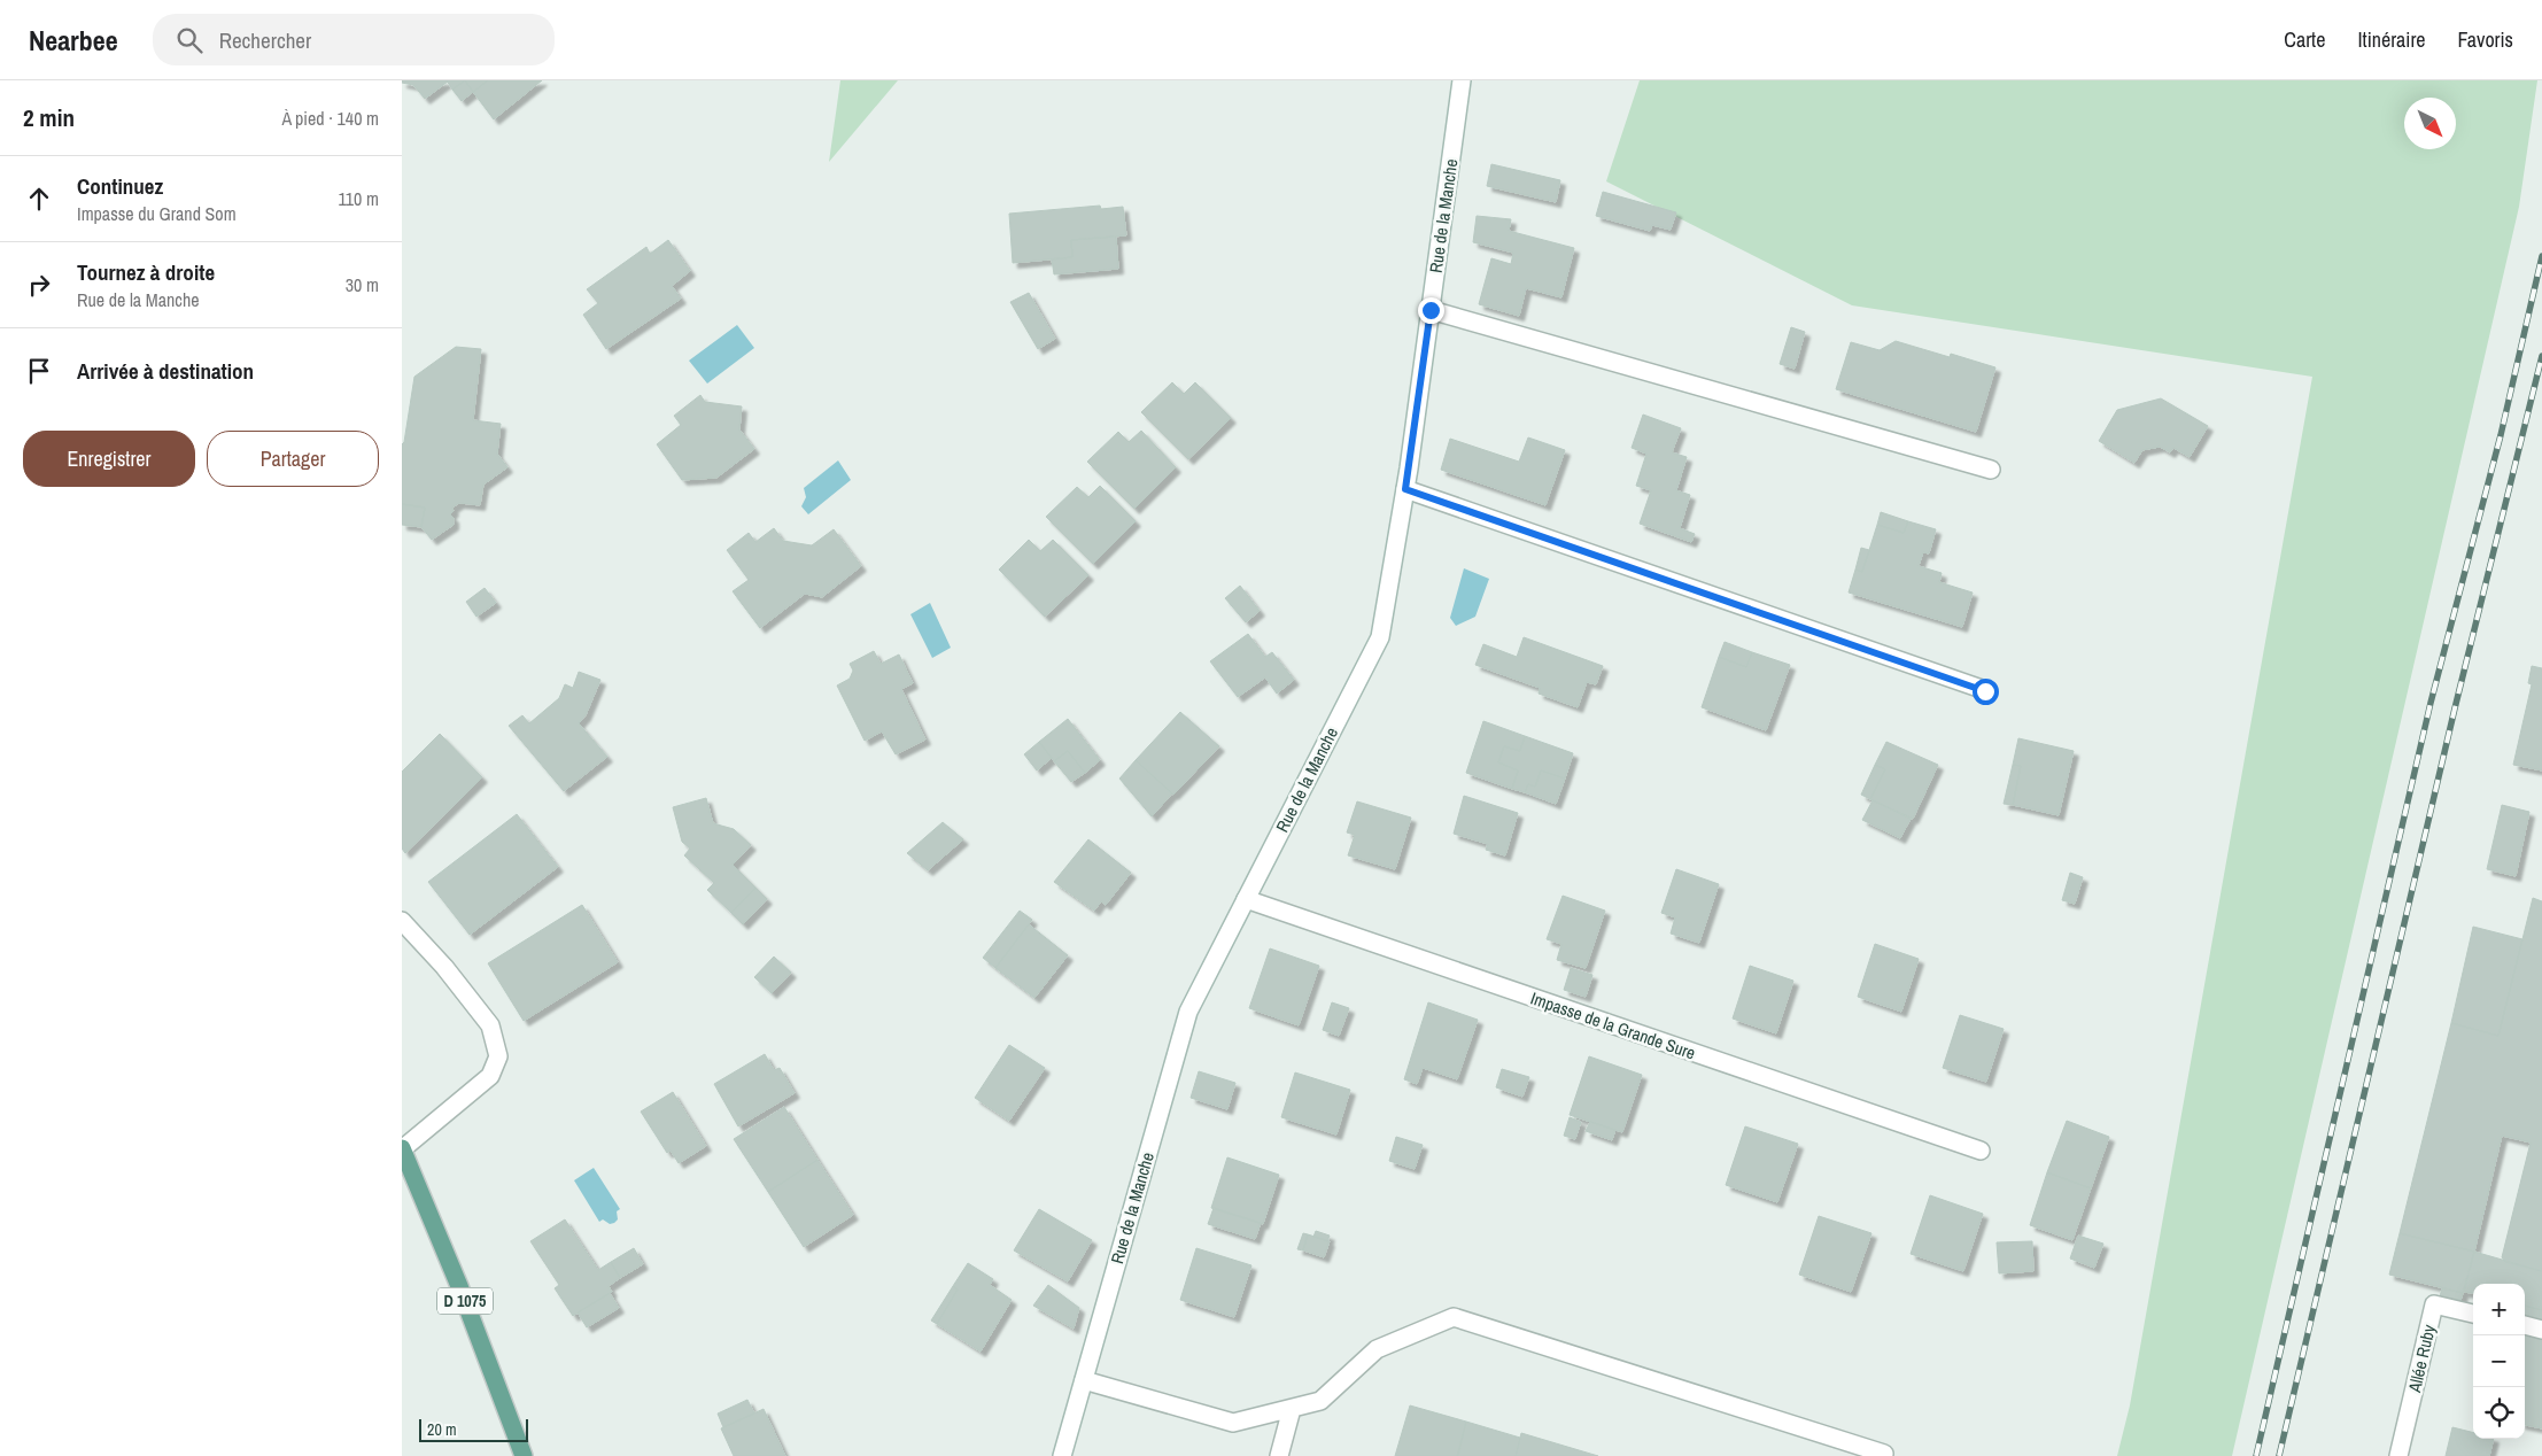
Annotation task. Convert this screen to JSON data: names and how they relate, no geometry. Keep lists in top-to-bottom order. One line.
{"streets":{"main road":["D 1075"],"street":["Rue de la Manche","Impasse de la Grande Sure","Allée Ruby"]},"crossings":[["Rue de la Manche","Impasse de la Grande Sure"]],"scale_bar":"20 m","north":"bottom right","page":{"header":"Nearbee","search":"Rechercher","nav":["Carte","Itinéraire","Favoris"],"heading":["2 min","À pied · 140 m"],"list":[["Continuez","Impasse du Grand Som","110 m"],["Tournez à droite","Rue de la Manche","30 m"],"Arrivée à destination"],"buttons":["Enregistrer","Partager"],"map_buttons":["+","−"],"scale":"20 m"}}
